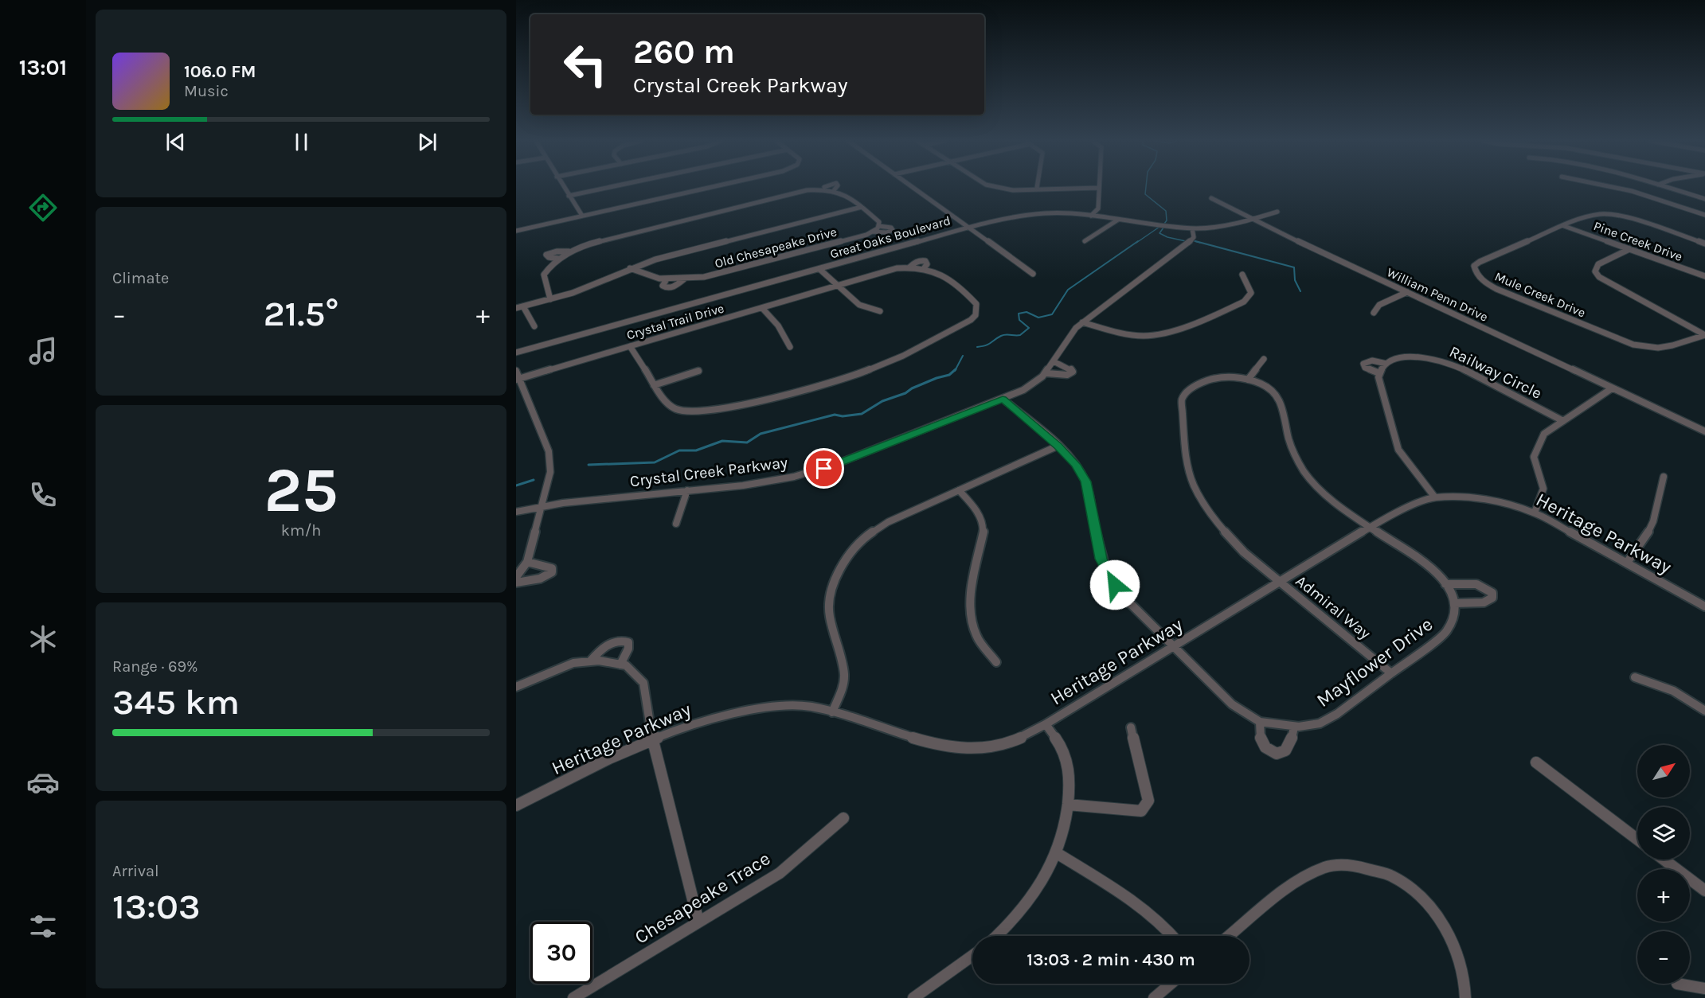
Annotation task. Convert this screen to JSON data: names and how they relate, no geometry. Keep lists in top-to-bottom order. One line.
{"streets":{"street":["Great Oaks Boulevard","Pine Creek Drive","Old Chesapeake Drive","William Penn Drive","Mule Creek Drive","Crystal Trail Drive","Railway Circle","Crystal Creek Parkway","Heritage Parkway","Admiral Way","Mayflower Drive","Chesapeake Trace"]},"crossings":[["Great Oaks Boulevard","William Penn Drive"],["Great Oaks Boulevard","Crystal Creek Parkway"],["Pine Creek Drive","Mule Creek Drive"],["Crystal Creek Parkway","Mayflower Drive"],["Heritage Parkway","Admiral Way"],["Heritage Parkway","Mayflower Drive"],["Admiral Way","Mayflower Drive"]],"north":"top right","page":{"tabs":"13:01","turn":["260 m","Crystal Creek Parkway"],"song":["106.0 FM","Music"],"tile":["Climate",["25","km/h"],["Range · 69%","345 km"],["Arrival","13:03"]],"heat":["−","21.5°","+"],"map_buttons":["+","−"],"limit":"30","trip":"13:03 · 2 min · 430 m"}}
